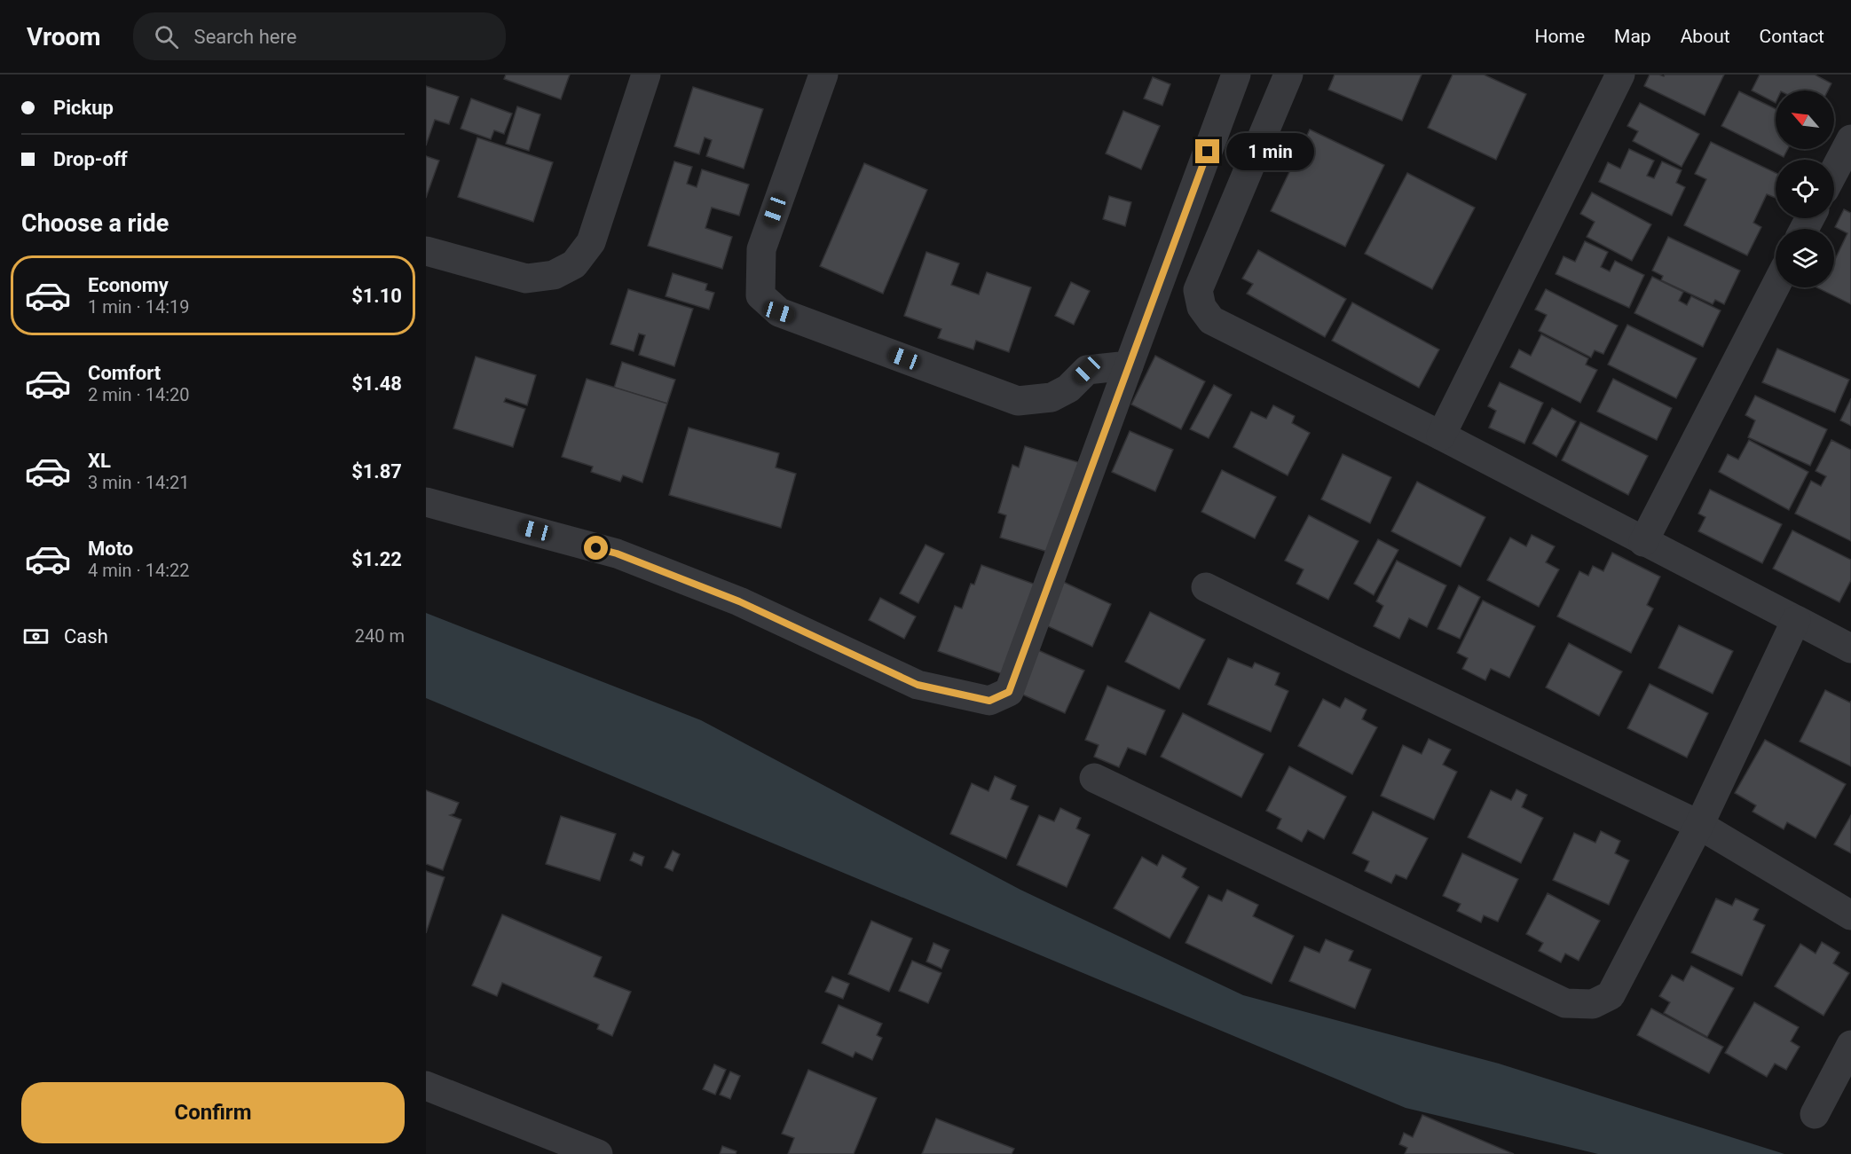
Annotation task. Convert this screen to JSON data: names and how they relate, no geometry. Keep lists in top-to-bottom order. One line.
{"north":"top left","page":{"header":"Vroom","search":"Search here","nav":["Home","Map","About","Contact"],"banner":["Pickup","Drop-off"],"bubble":"1 min","heading":"Choose a ride","list":[{"name":"Economy","note":"1 min · 14:19","value":"$1.10"},{"name":"Comfort","note":"2 min · 14:20","value":"$1.48"},{"name":"XL","note":"3 min · 14:21","value":"$1.87"},{"name":"Moto","note":"4 min · 14:22","value":"$1.22"}],"pay":["Cash","240 m"],"buttons":"Confirm"}}
